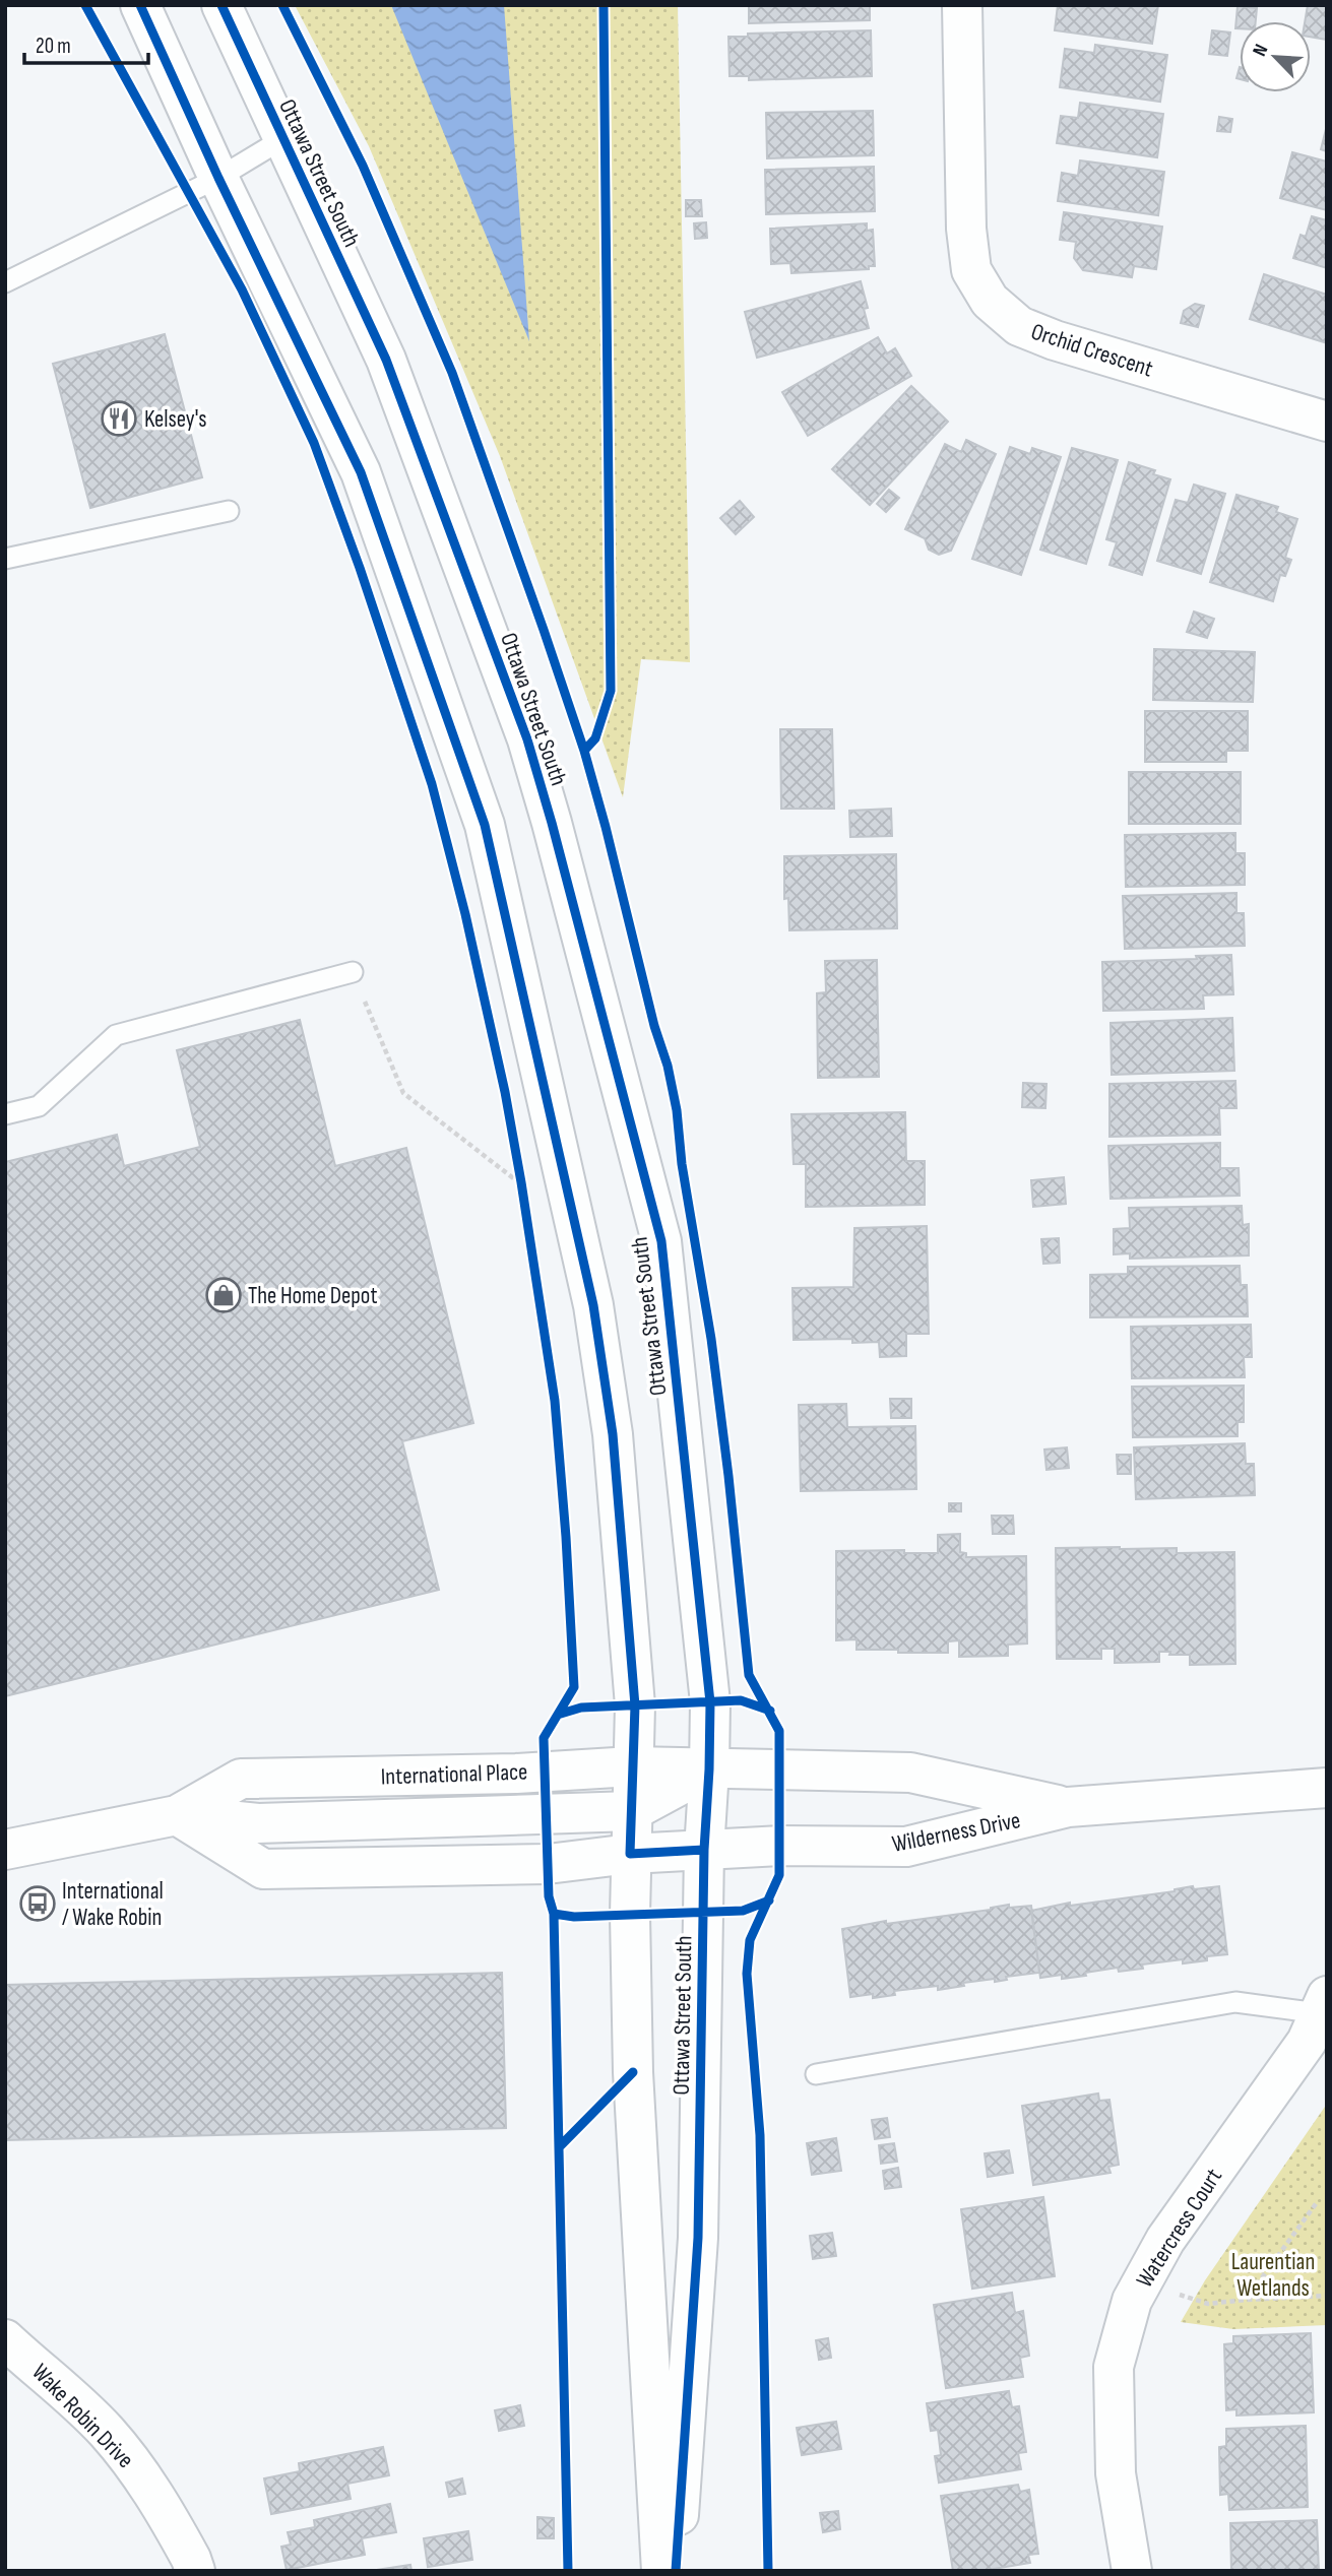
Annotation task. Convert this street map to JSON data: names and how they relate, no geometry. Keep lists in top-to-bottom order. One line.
{"streets":{"main road":["Ottawa Street South","Orchid Crescent","International Place","Wilderness Drive","Watercress Court","Wake Robin Drive"]},"crossings":[["Ottawa Street South","International Place"],["Ottawa Street South","Wilderness Drive"],["International Place","Wilderness Drive"]],"parks":["Laurentian Wetlands"],"places":{"restaurant":["Kelsey's"],"shop":["The Home Depot"],"bus stop":["International / Wake Robin"]},"scale_bar":"20 m","north":"top left"}
